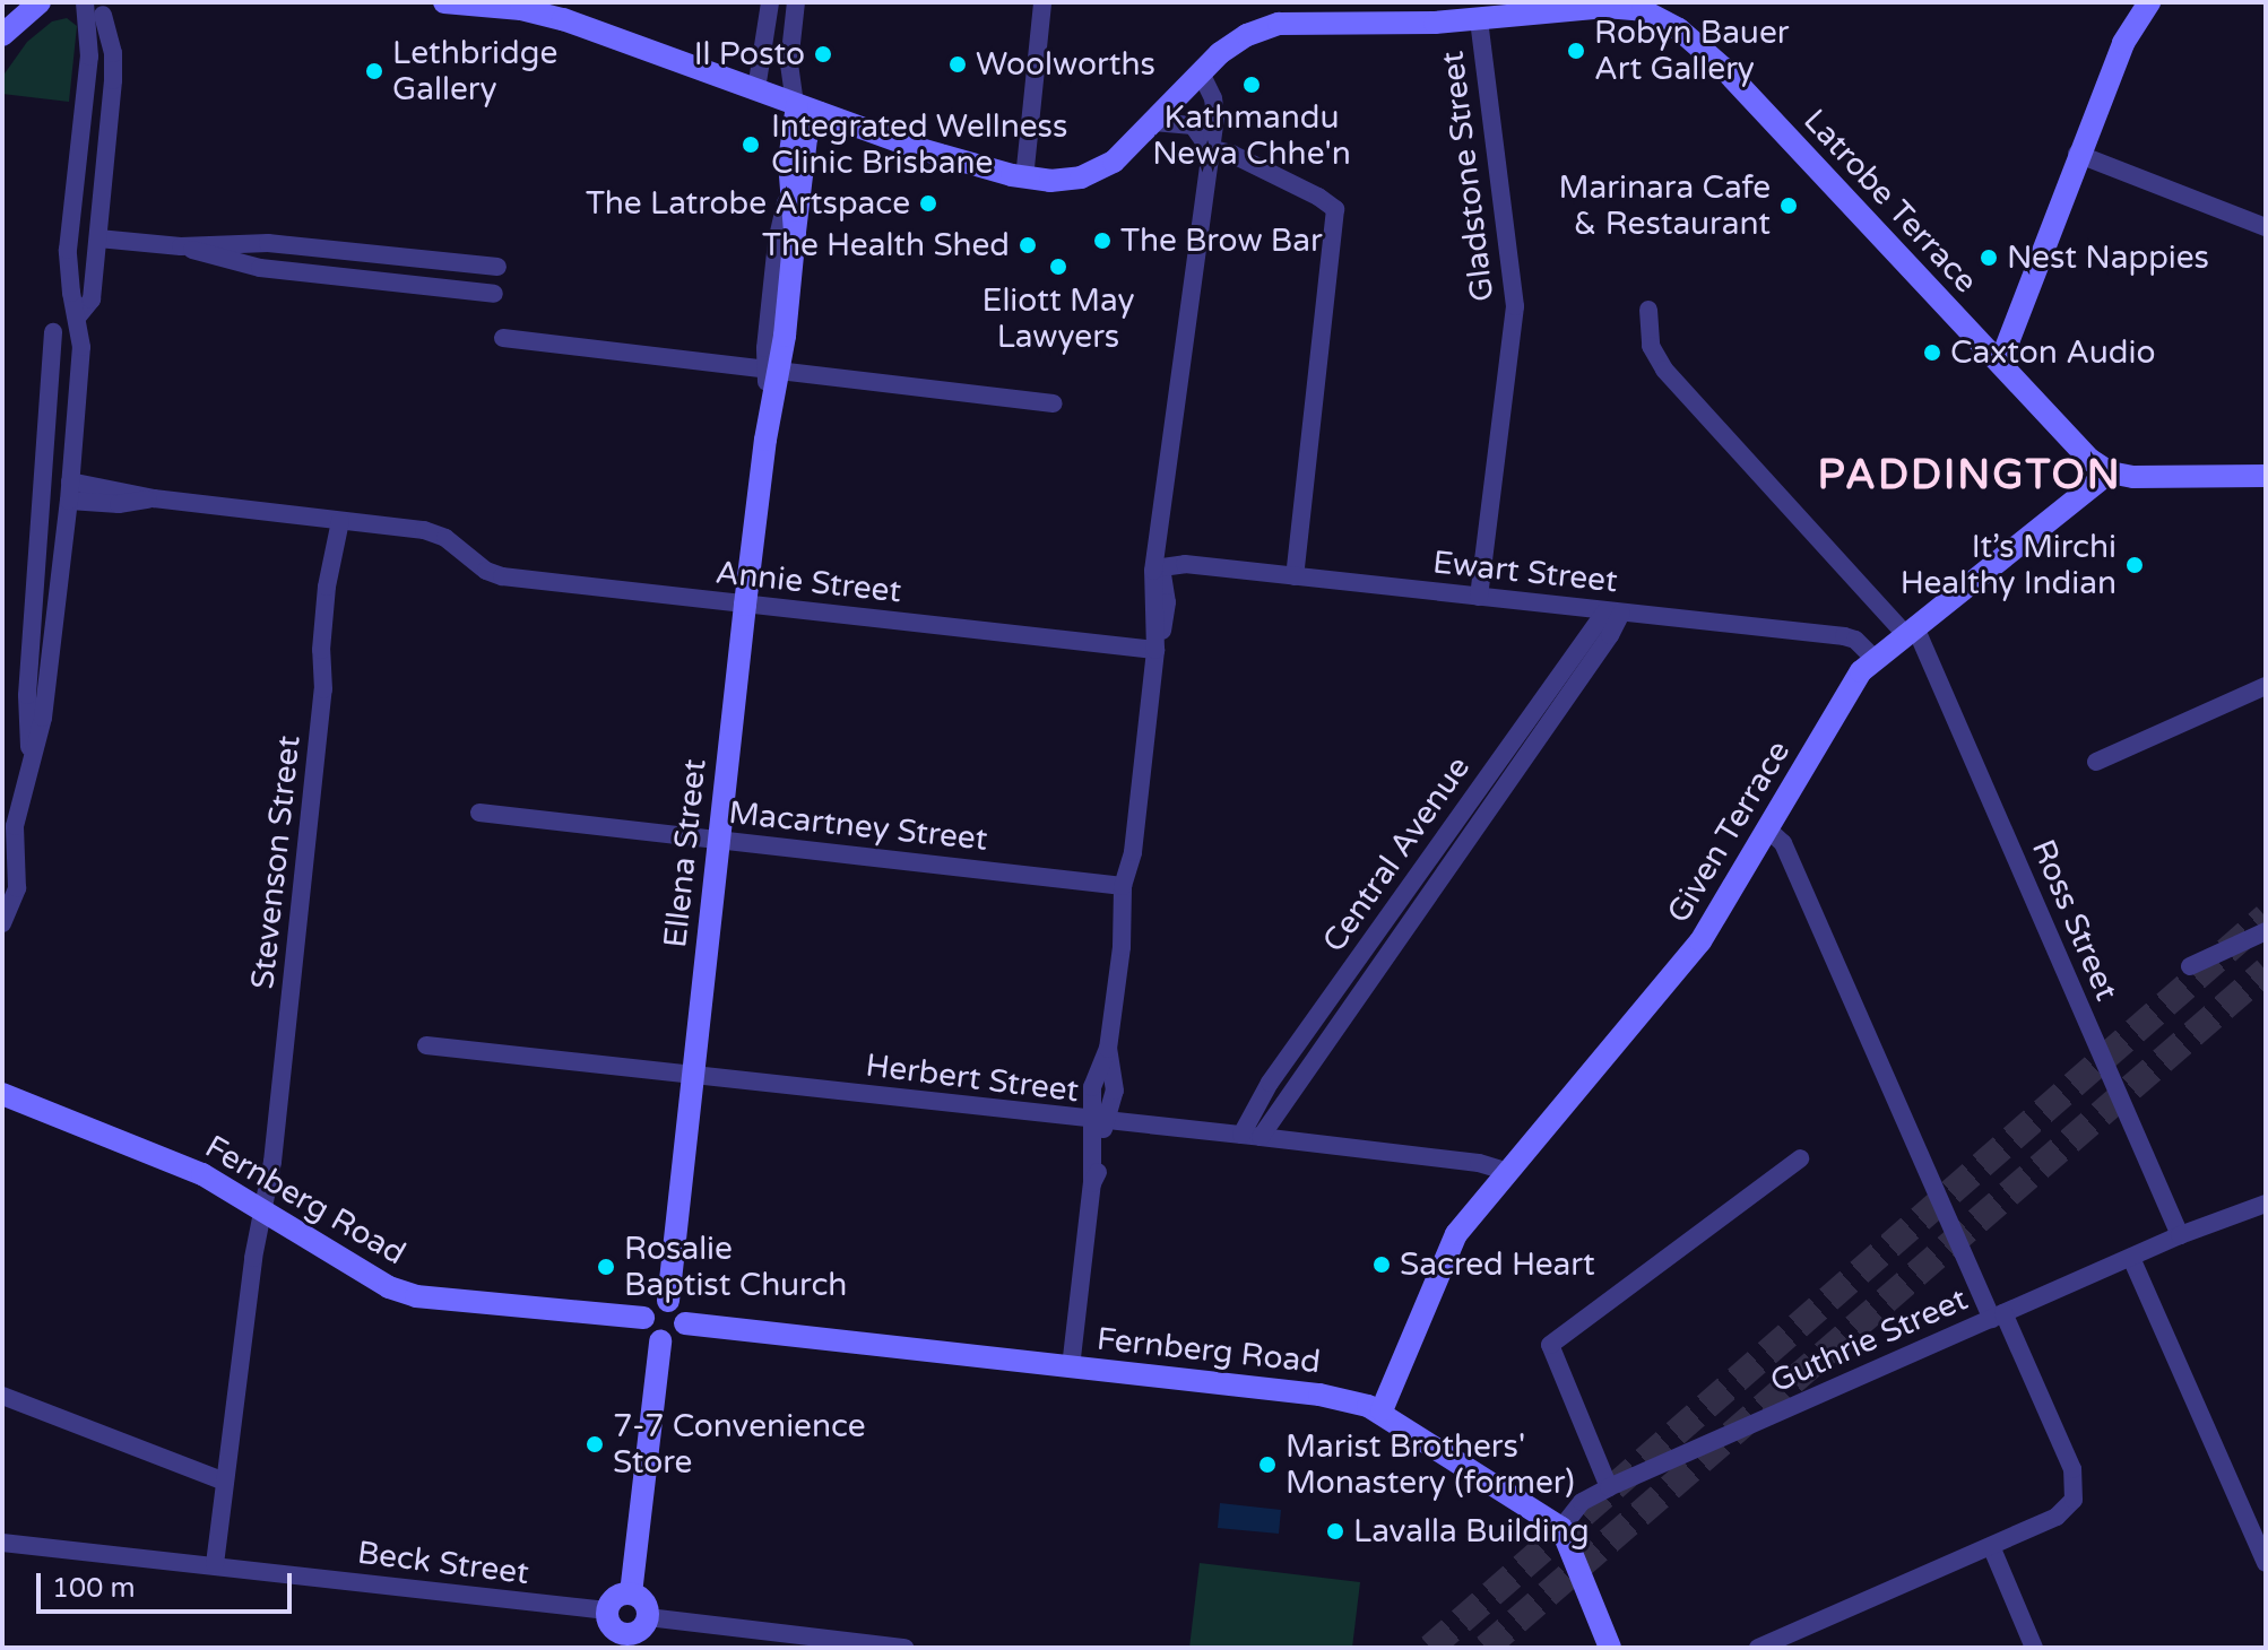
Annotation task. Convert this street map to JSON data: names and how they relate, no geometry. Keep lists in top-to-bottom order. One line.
{"streets":{"street":["Gladstone Street","Latrobe Terrace","Ewart Street","Annie Street","Macartney Street","Given Terrace","Ellena Street","Central Avenue","Stevenson Street","Ross Street","Herbert Street","Fernberg Road","Guthrie Street","Beck Street"]},"crossings":[["Gladstone Street","Latrobe Terrace"],["Gladstone Street","Ewart Street"],["Latrobe Terrace","Given Terrace"],["Latrobe Terrace","Ellena Street"],["Ewart Street","Given Terrace"],["Ewart Street","Central Avenue"],["Annie Street","Ellena Street"],["Annie Street","Stevenson Street"],["Macartney Street","Ellena Street"],["Given Terrace","Ross Street"],["Given Terrace","Herbert Street"],["Given Terrace","Fernberg Road"],["Ellena Street","Herbert Street"],["Ellena Street","Fernberg Road"],["Central Avenue","Herbert Street"],["Stevenson Street","Fernberg Road"],["Stevenson Street","Beck Street"],["Ross Street","Guthrie Street"],["Fernberg Road","Guthrie Street"]],"districts":["PADDINGTON"],"places":["Robyn Bauer Art Gallery","Il Posto","Woolworths","Lethbridge Gallery","Kathmandu Newa Chhe'n","Integrated Wellness Clinic Brisbane","The Latrobe Artspace","Marinara Cafe & Restaurant","The Brow Bar","The Health Shed","Nest Nappies","Eliott May Lawyers","Caxton Audio","It’s Mirchi Healthy Indian","Sacred Heart","Rosalie Baptist Church","7-7 Convenience Store","Marist Brothers' Monastery (former)","Lavalla Building"],"scale_bar":"100 m"}
